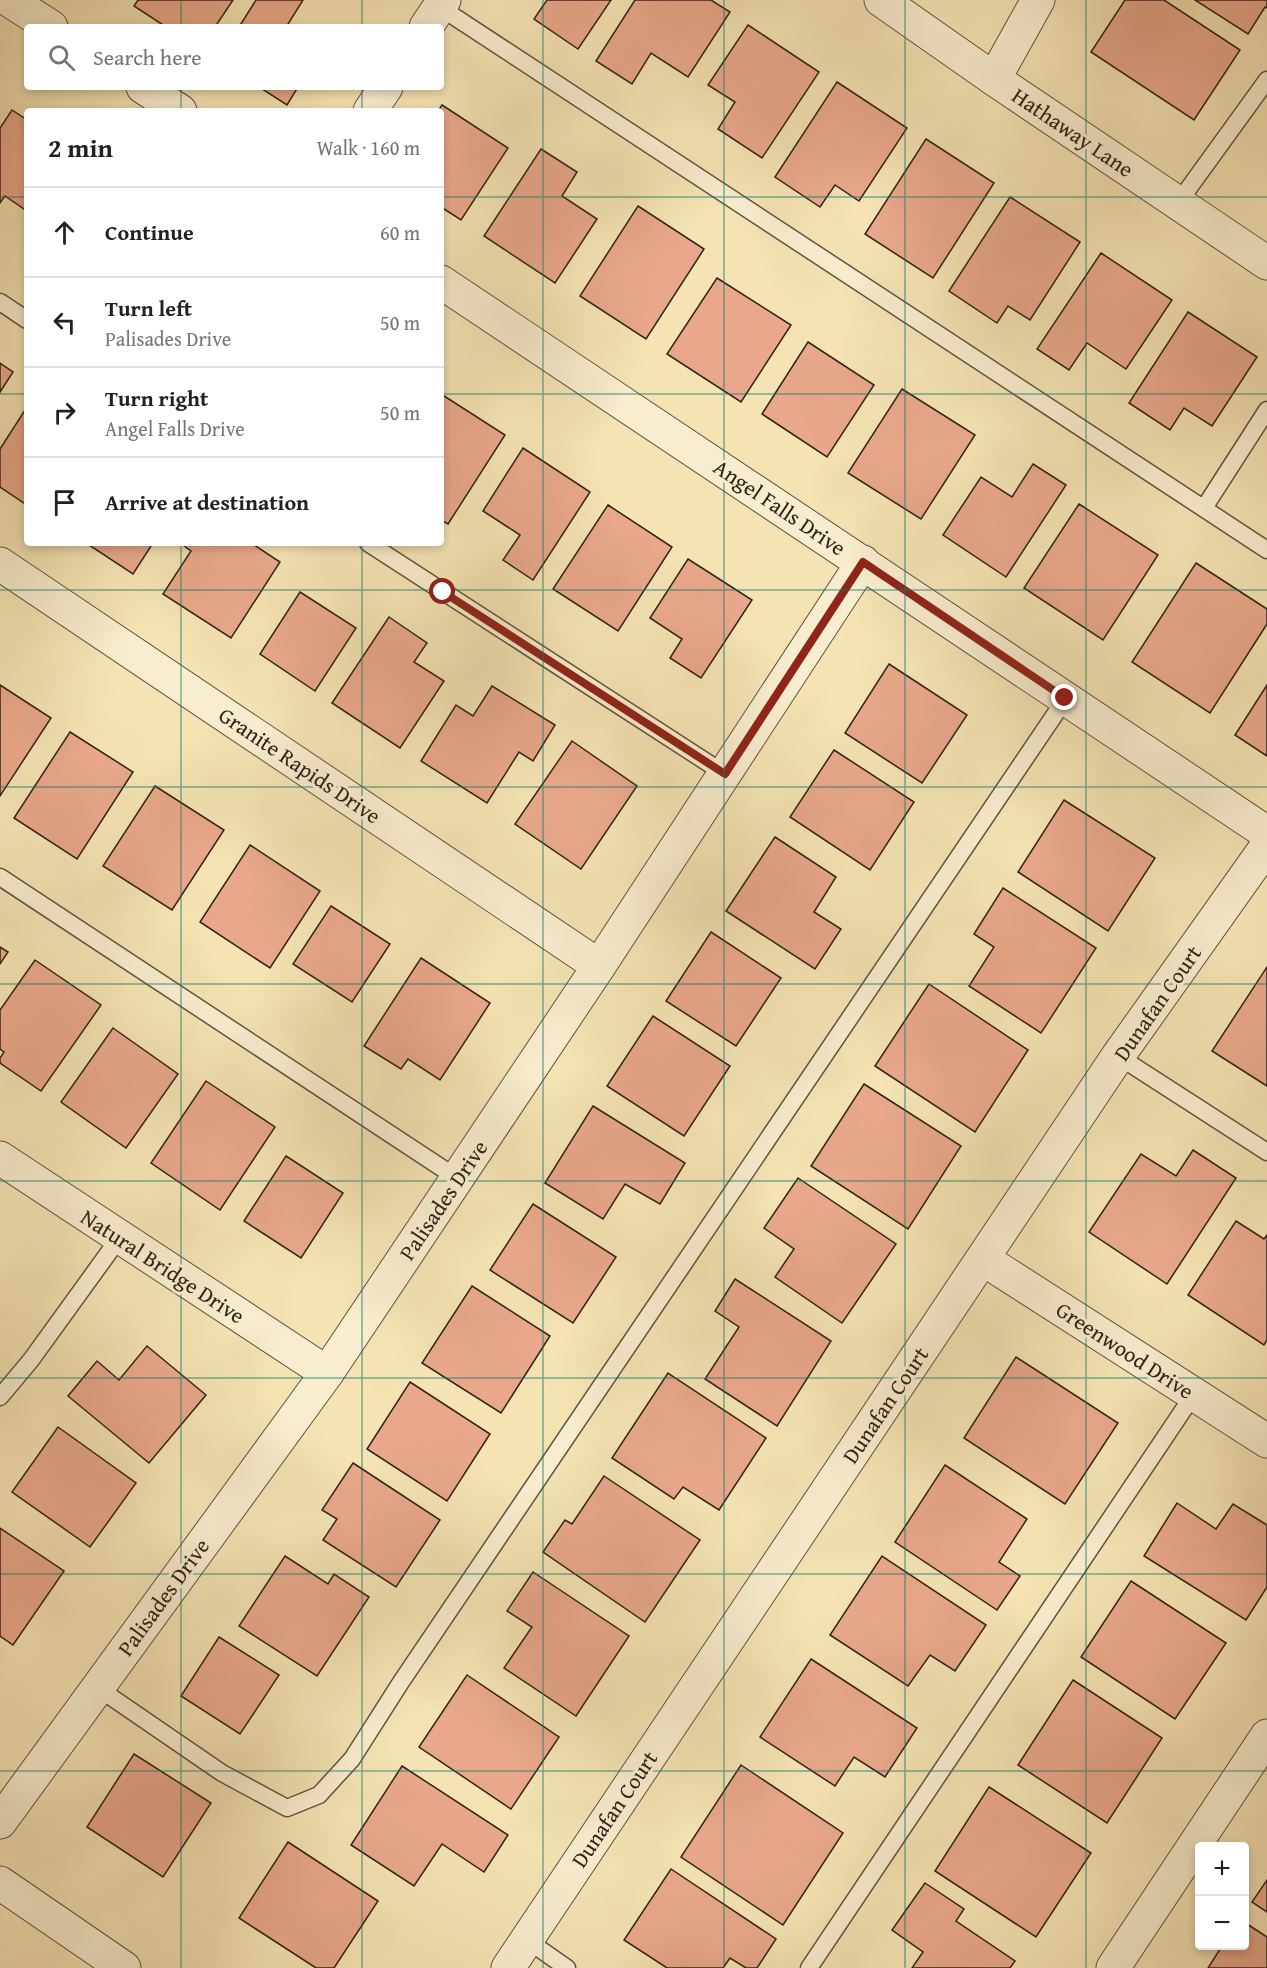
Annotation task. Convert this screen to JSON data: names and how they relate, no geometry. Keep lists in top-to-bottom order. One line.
{"streets":{"street":["Hathaway Lane","Angel Falls Drive","Granite Rapids Drive","Dunafan Court","Palisades Drive","Natural Bridge Drive","Greenwood Drive"]},"crossings":[["Angel Falls Drive","Palisades Drive"],["Granite Rapids Drive","Palisades Drive"],["Dunafan Court","Greenwood Drive"],["Palisades Drive","Natural Bridge Drive"]],"page":{"search":"Search here","heading":["2 min","Walk · 160 m"],"list":[["Continue","60 m"],["Turn left","Palisades Drive","50 m"],["Turn right","Angel Falls Drive","50 m"],"Arrive at destination"],"map_buttons":["+","−"]}}
